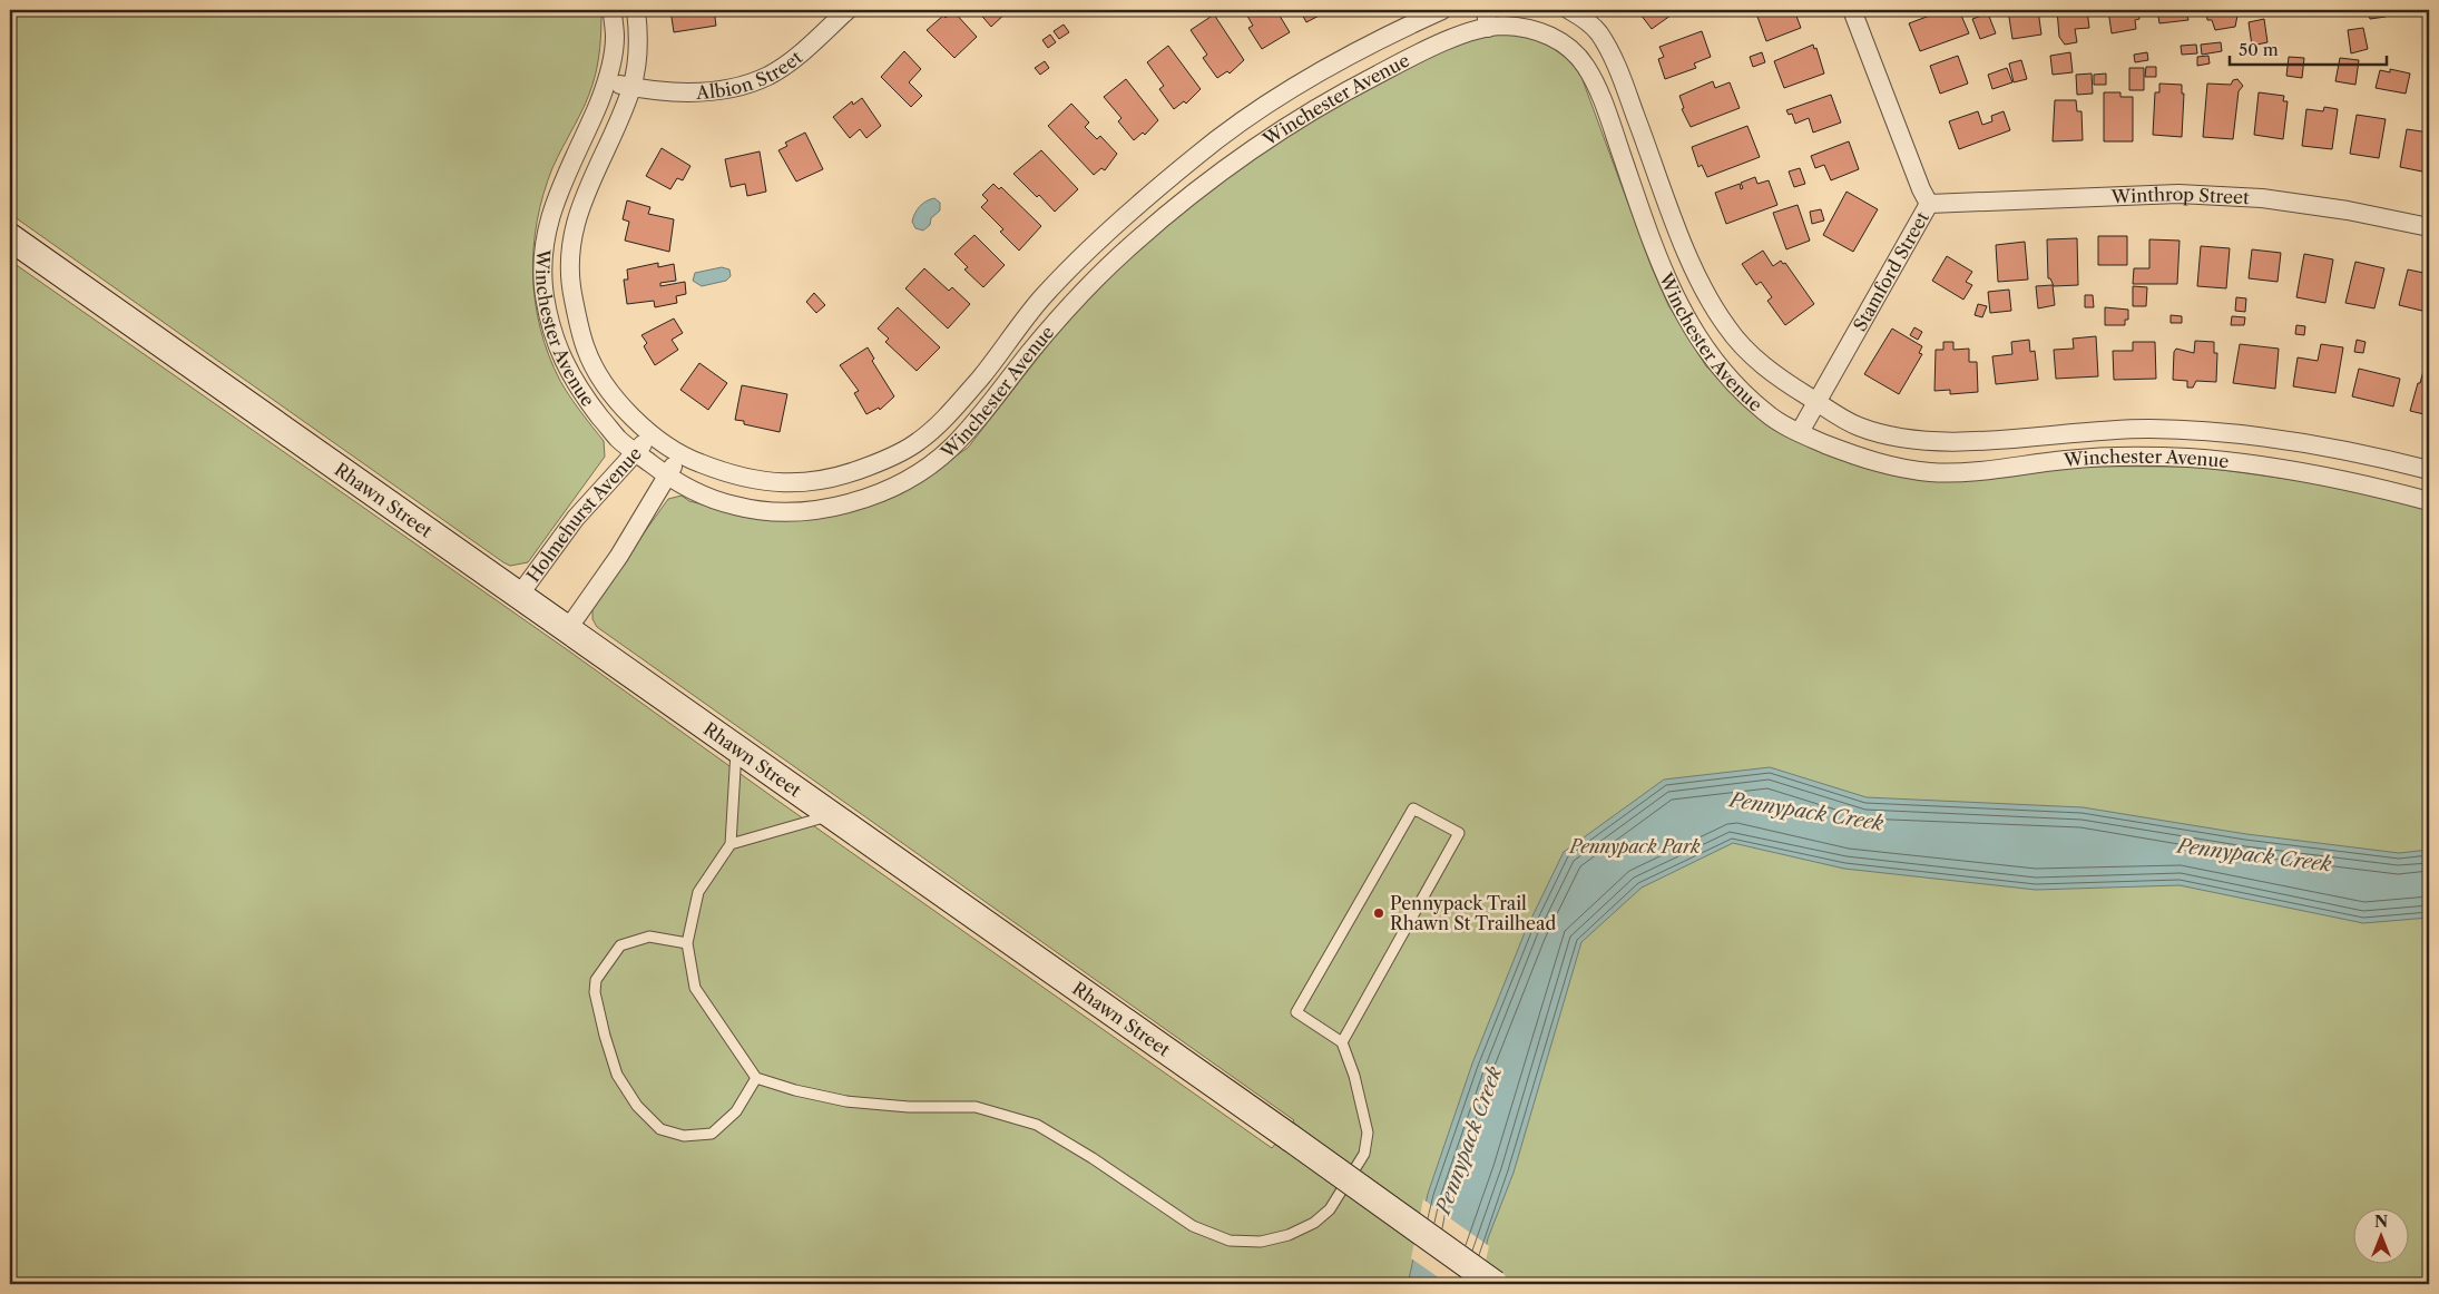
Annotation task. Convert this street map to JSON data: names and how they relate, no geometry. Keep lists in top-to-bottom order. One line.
{"streets":{"main road":["Rhawn Street"],"street":["Albion Street","Winchester Avenue","Winthrop Street","Stamford Street","Holmehurst Avenue"]},"crossings":[["Albion Street","Winchester Avenue"],["Winchester Avenue","Stamford Street"],["Winchester Avenue","Holmehurst Avenue"],["Winthrop Street","Stamford Street"],["Rhawn Street","Holmehurst Avenue"]],"water":["Pennypack Creek"],"parks":["Pennypack Park"],"places":["Pennypack Trail Rhawn St Trailhead"],"scale_bar":"50 m","north":"top"}
